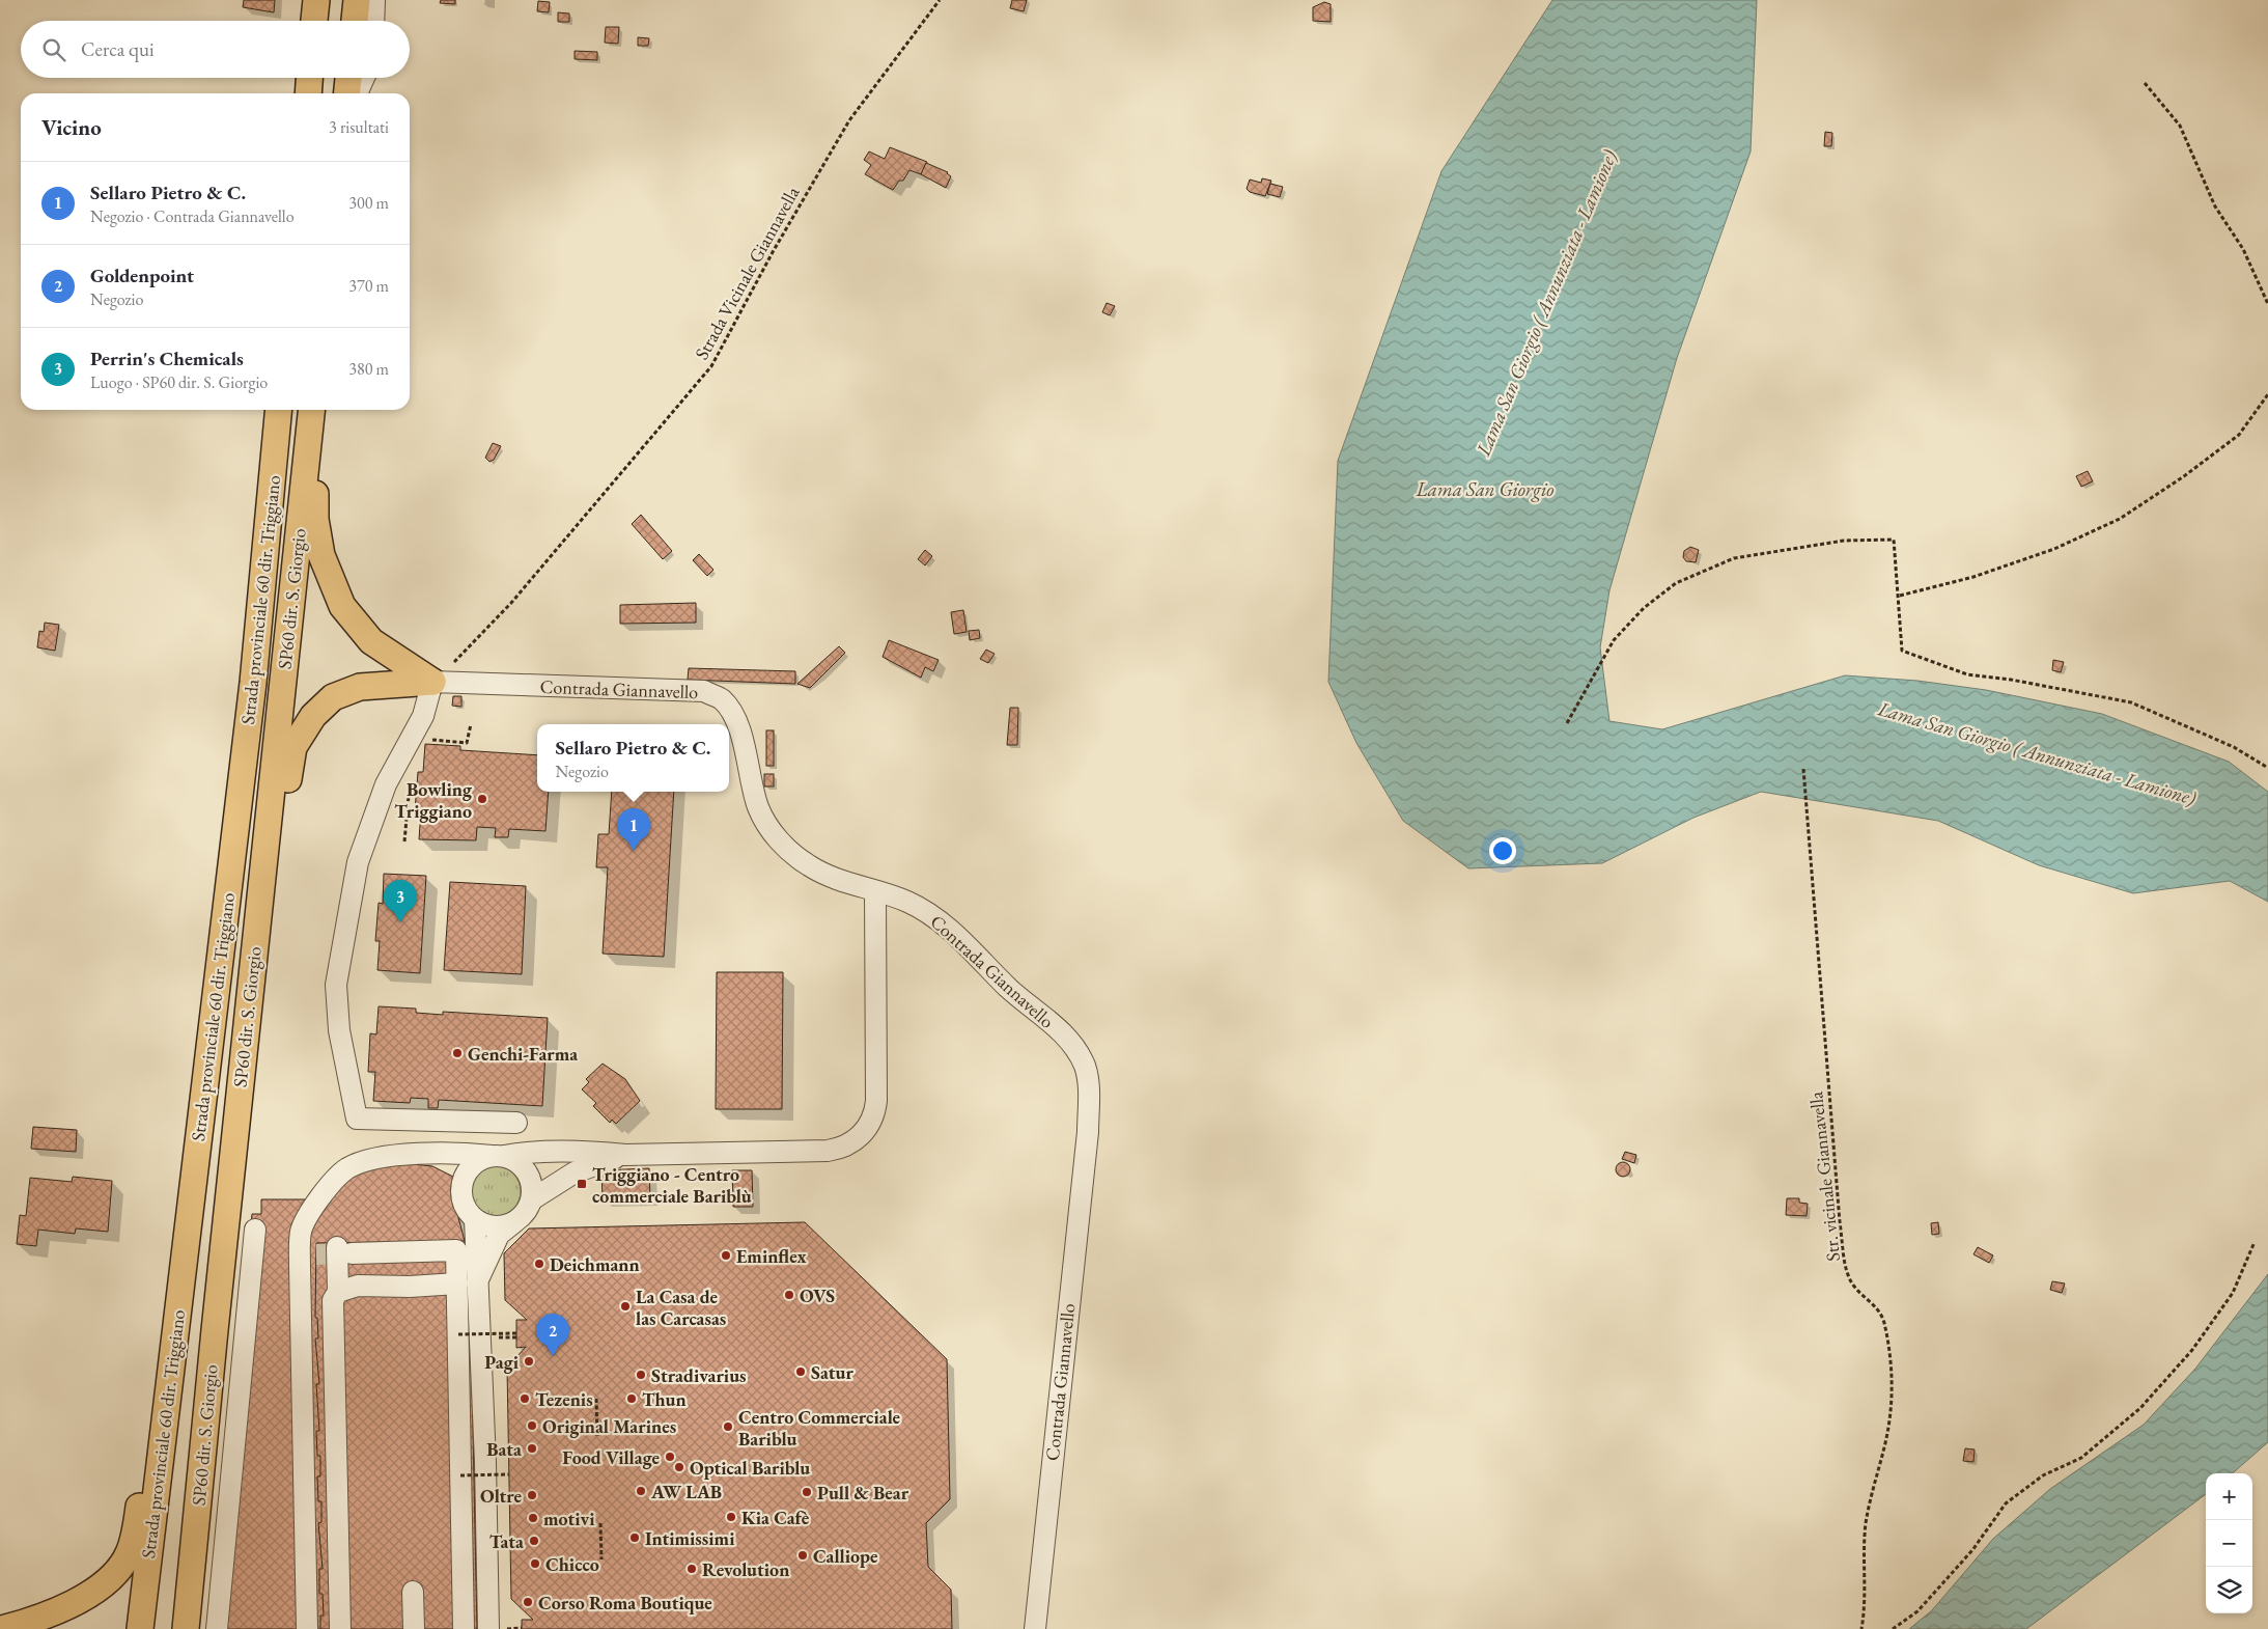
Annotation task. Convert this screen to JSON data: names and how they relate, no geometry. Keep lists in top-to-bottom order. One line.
{"streets":{"main road":["SP60 dir. S. Giorgio","Strada provinciale 60 dir. Triggiano"],"street":["Contrada Giannavello"],"path":["Strada Vicinale Giannavella","Str. vicinale Giannavella"]},"crossings":[["Strada Vicinale Giannavella","Contrada Giannavello"]],"water":["Lama San Giorgio ( Annunziata - Lamione)","Lama San Giorgio"],"places":{"other":["Bowling Triggiano","Genchi-Farma","Eminflex","Deichmann","OVS","La Casa de las Carcasas","Pagi","Satur","Stradivarius","Tezenis","Thun","Original Marines","Centro Commerciale Bariblu","Bata","Food Village","Optical Bariblu","AW LAB","Pull & Bear","Oltre","Kia Cafè","motivi","Intimissimi","Tata","Calliope","Chicco","Revolution","Corso Roma Boutique"],"transit":["Triggiano - Centro commerciale Bariblù"]},"page":{"search":"Cerca qui","heading":["Vicino","3 risultati"],"list":[{"mark":"1","name":"Sellaro Pietro & C.","note":"Negozio · Contrada Giannavello","value":"300 m"},{"mark":"2","name":"Goldenpoint","note":"Negozio","value":"370 m"},{"mark":"3","name":"Perrin's Chemicals","note":"Luogo · SP60 dir. S. Giorgio","value":"380 m"}],"popup":["Sellaro Pietro & C.","Negozio"],"pins":["1","3","2"],"map_buttons":["+","−"]}}
